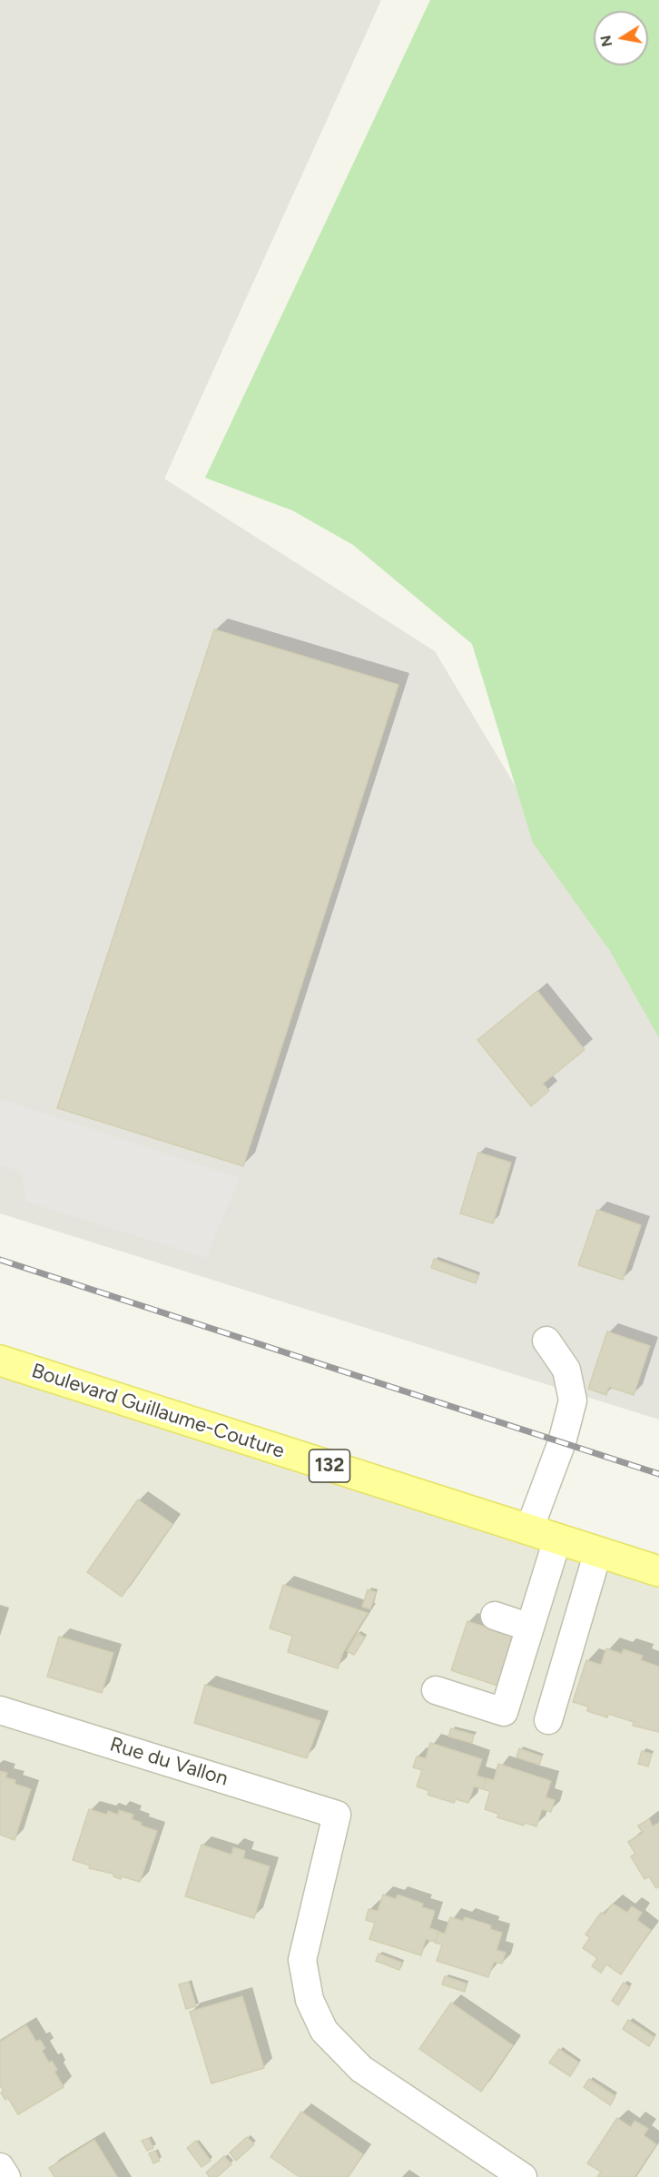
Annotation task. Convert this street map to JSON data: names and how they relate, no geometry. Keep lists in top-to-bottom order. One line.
{"streets":{"main road":["Boulevard Guillaume-Couture","132"],"street":["Rue du Vallon"]},"north":"left"}
